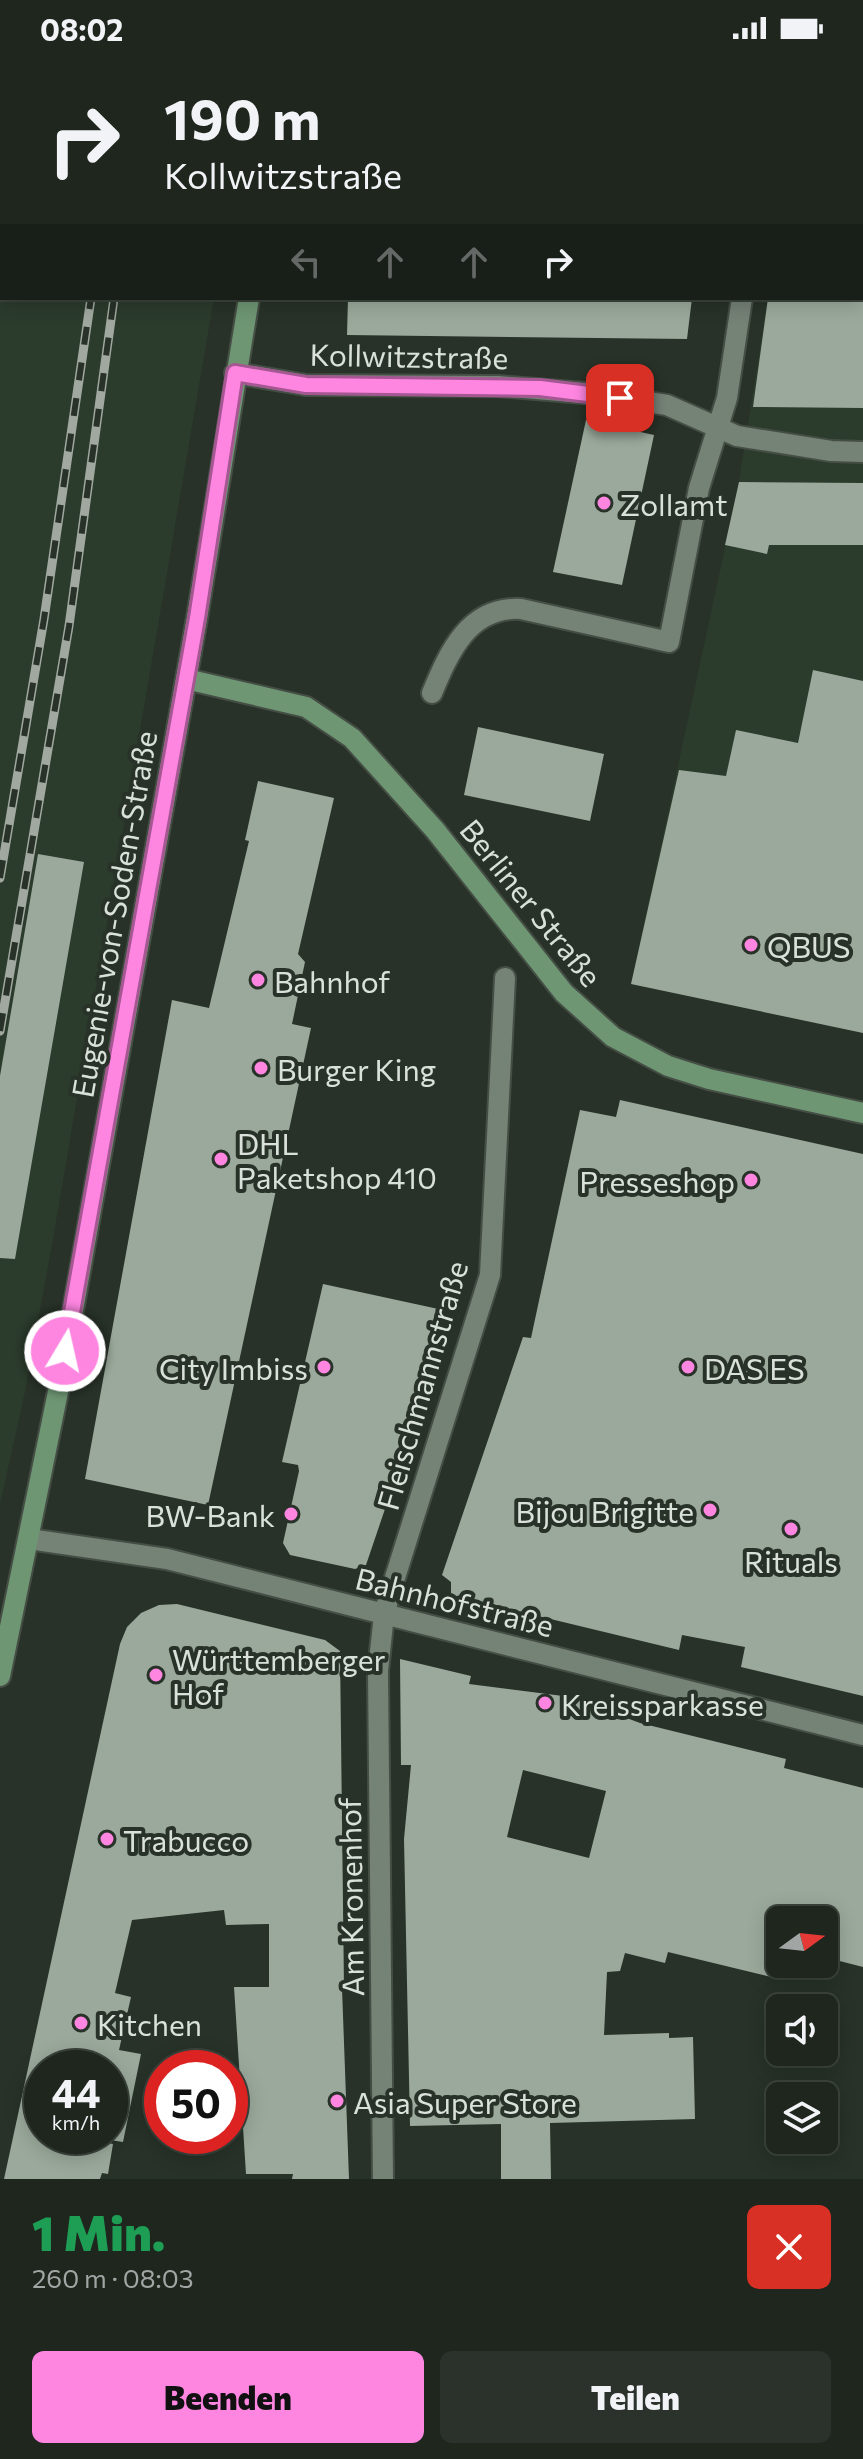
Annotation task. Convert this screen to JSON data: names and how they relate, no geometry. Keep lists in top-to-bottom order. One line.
{"streets":{"main road":["Berliner Straße","Eugenie-von-Soden-Straße"],"street":["Kollwitzstraße","Fleischmannstraße","Bahnhofstraße","Am Kronenhof"]},"crossings":[["Kollwitzstraße","Eugenie-von-Soden-Straße"],["Berliner Straße","Eugenie-von-Soden-Straße"],["Eugenie-von-Soden-Straße","Bahnhofstraße"],["Fleischmannstraße","Bahnhofstraße"],["Fleischmannstraße","Am Kronenhof"],["Bahnhofstraße","Am Kronenhof"]],"places":["Zollamt","QBUS","Bahnhof","Burger King","DHL Paketshop 410","Presseshop","City Imbiss","DAS ES","Bijou Brigitte","BW-Bank","Rituals","Württemberger Hof","Kreissparkasse","Trabucco","Kitchen","Asia Super Store"],"north":"right","page":{"status":"08:02","turn":["190 m","Kollwitzstraße"],"speed":"44 km/h","limit":"50","heading":["1 Min.","260 m · 08:03"],"buttons":["Beenden","Teilen"]}}
